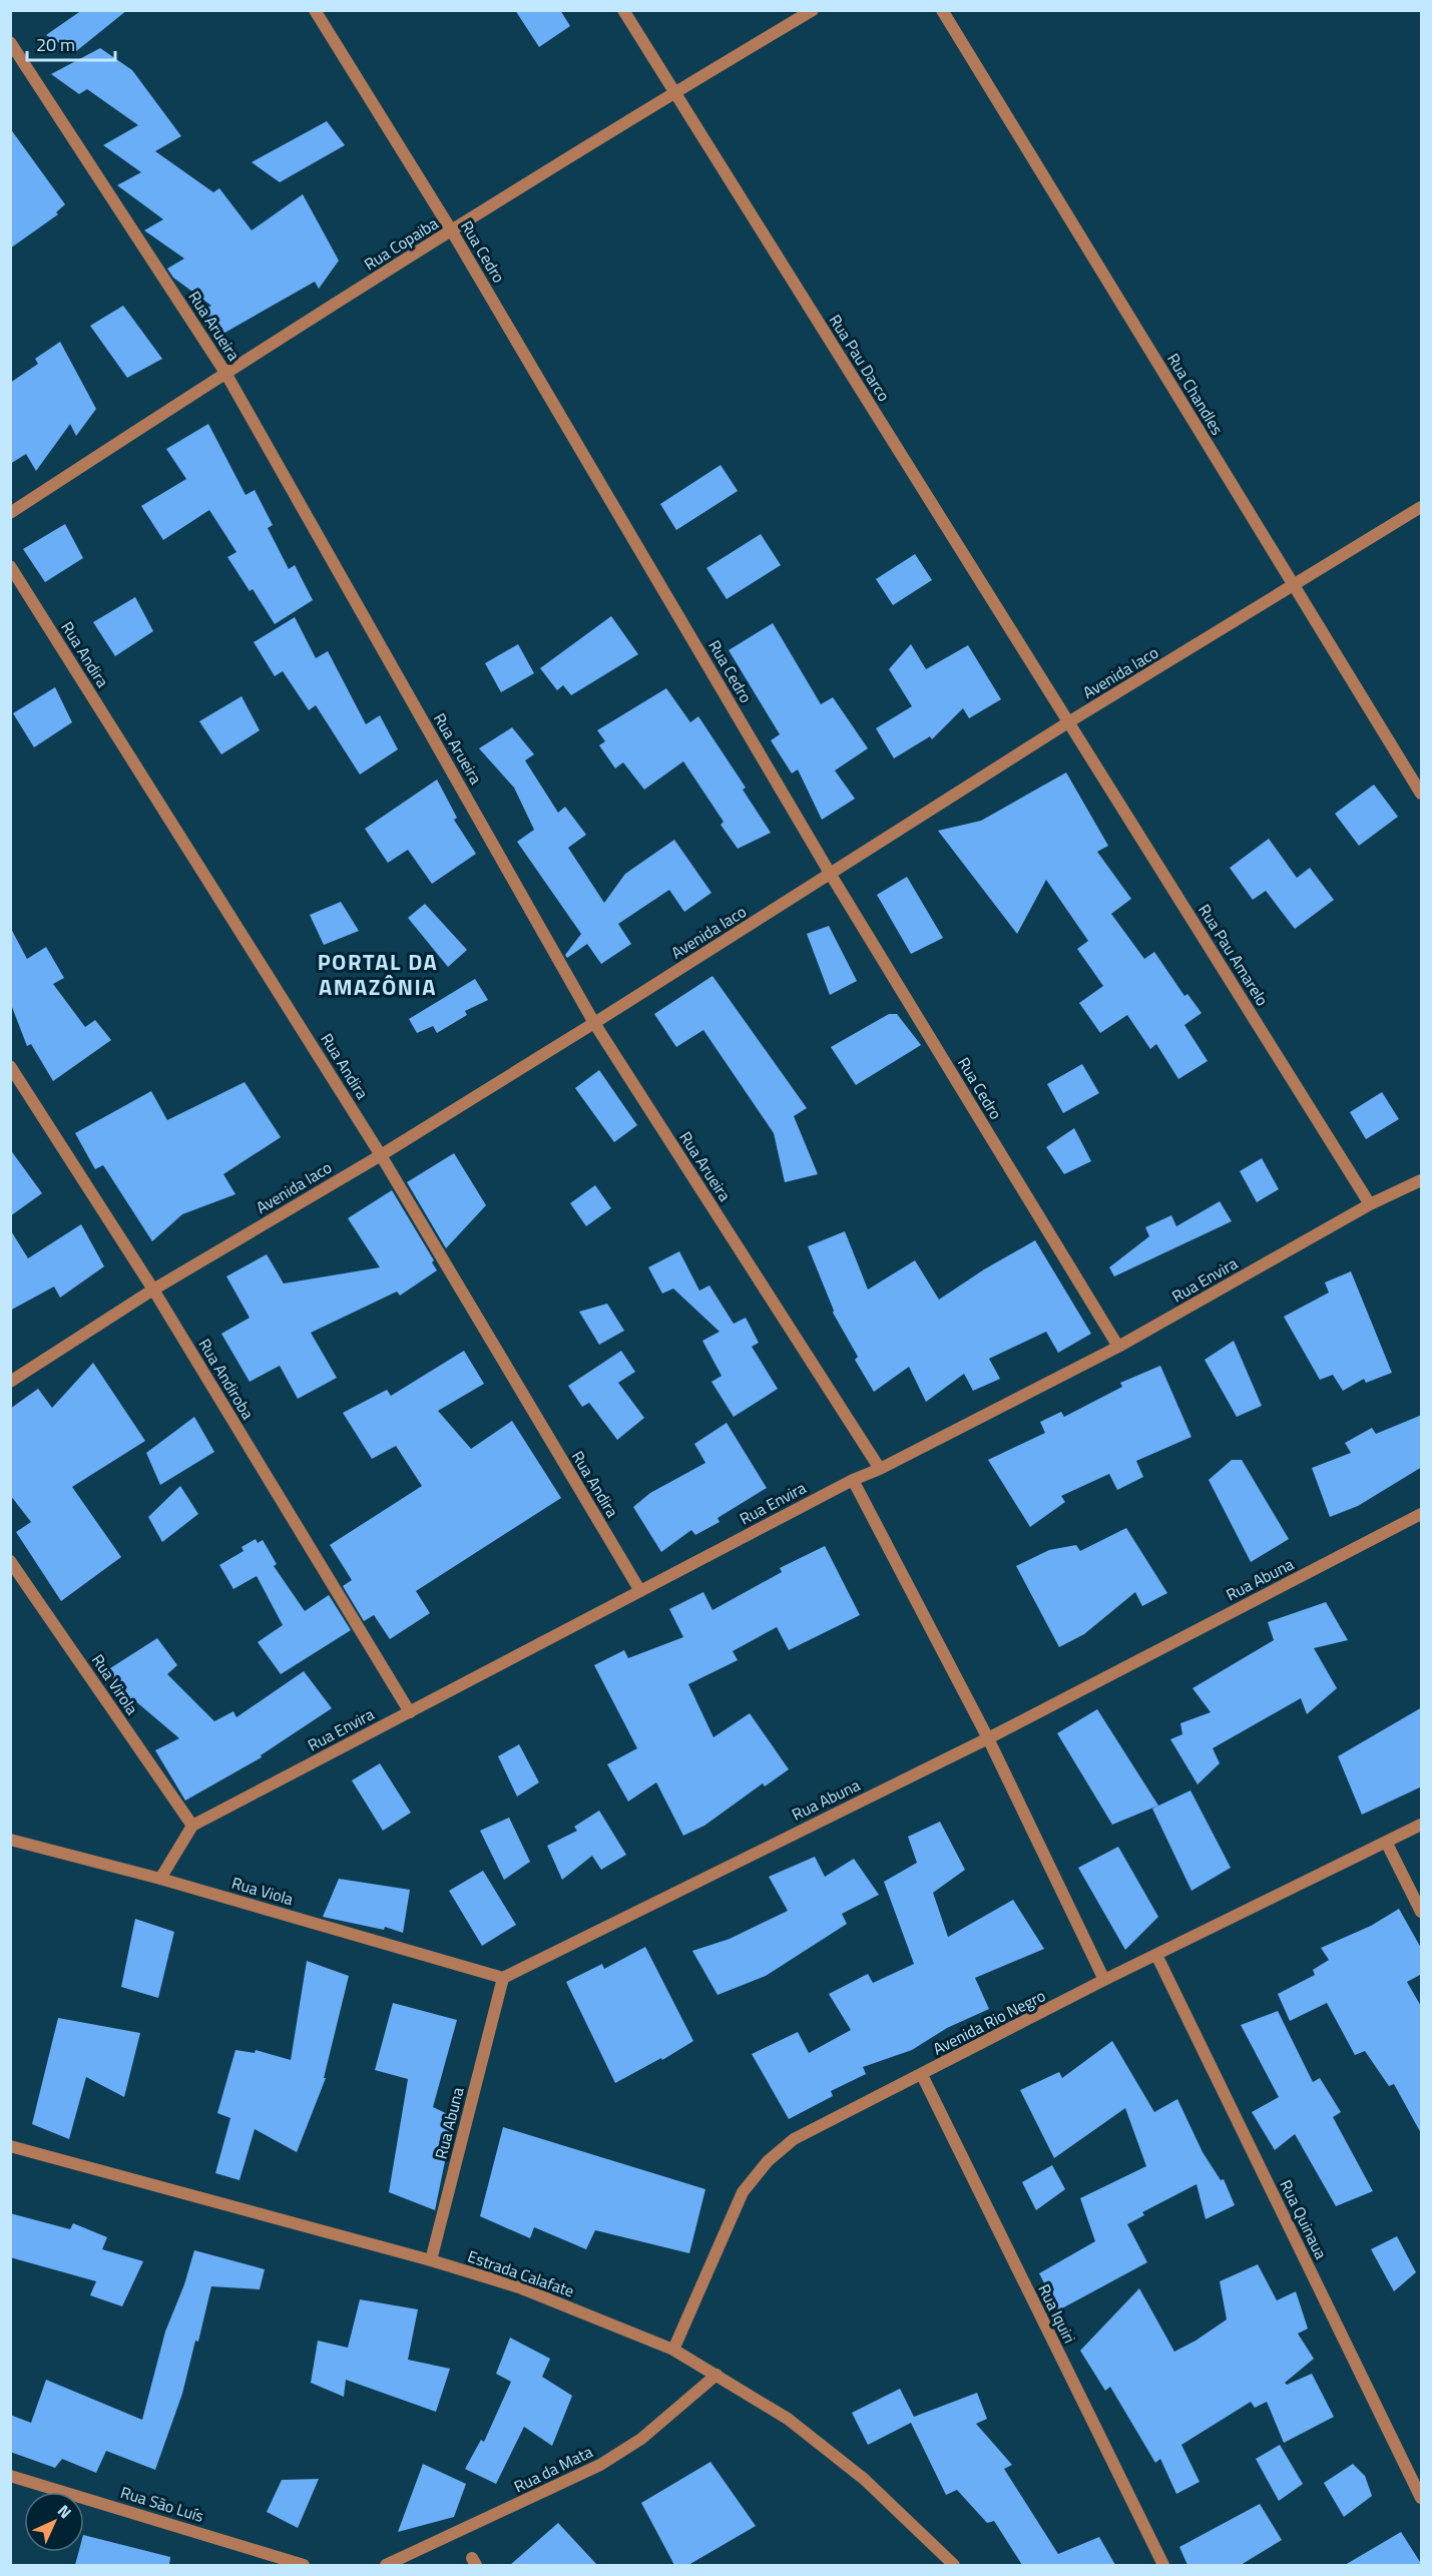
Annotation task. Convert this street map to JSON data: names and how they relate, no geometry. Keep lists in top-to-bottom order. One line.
{"streets":{"street":["Rua Copaiba","Rua Cedro","Rua Arueira","Rua Pau Darco","Rua Chandles","Rua Andira","Avenida Iaco","Rua Pau Amarelo","Rua Envira","Rua Andiroba","Rua Abuna","Rua Virola","Rua Viola","Avenida Rio Negro","Rua Quinaua","Estrada Calafate","Rua Iquiri","Rua da Mata","Rua São Luís"]},"crossings":[["Rua Copaiba","Rua Cedro"],["Rua Copaiba","Rua Arueira"],["Rua Copaiba","Rua Pau Darco"],["Rua Cedro","Avenida Iaco"],["Rua Cedro","Rua Envira"],["Rua Arueira","Avenida Iaco"],["Rua Arueira","Rua Envira"],["Rua Pau Darco","Avenida Iaco"],["Rua Pau Darco","Rua Pau Amarelo"],["Rua Chandles","Avenida Iaco"],["Rua Andira","Avenida Iaco"],["Rua Andira","Rua Envira"],["Avenida Iaco","Rua Pau Amarelo"],["Avenida Iaco","Rua Andiroba"],["Rua Pau Amarelo","Rua Envira"],["Rua Envira","Rua Andiroba"],["Rua Envira","Rua Virola"],["Rua Abuna","Rua Viola"],["Rua Abuna","Estrada Calafate"],["Avenida Rio Negro","Rua Quinaua"],["Avenida Rio Negro","Estrada Calafate"],["Avenida Rio Negro","Rua Iquiri"],["Estrada Calafate","Rua da Mata"]],"districts":["PORTAL DA AMAZÔNIA"],"scale_bar":"20 m","north":"top right"}
